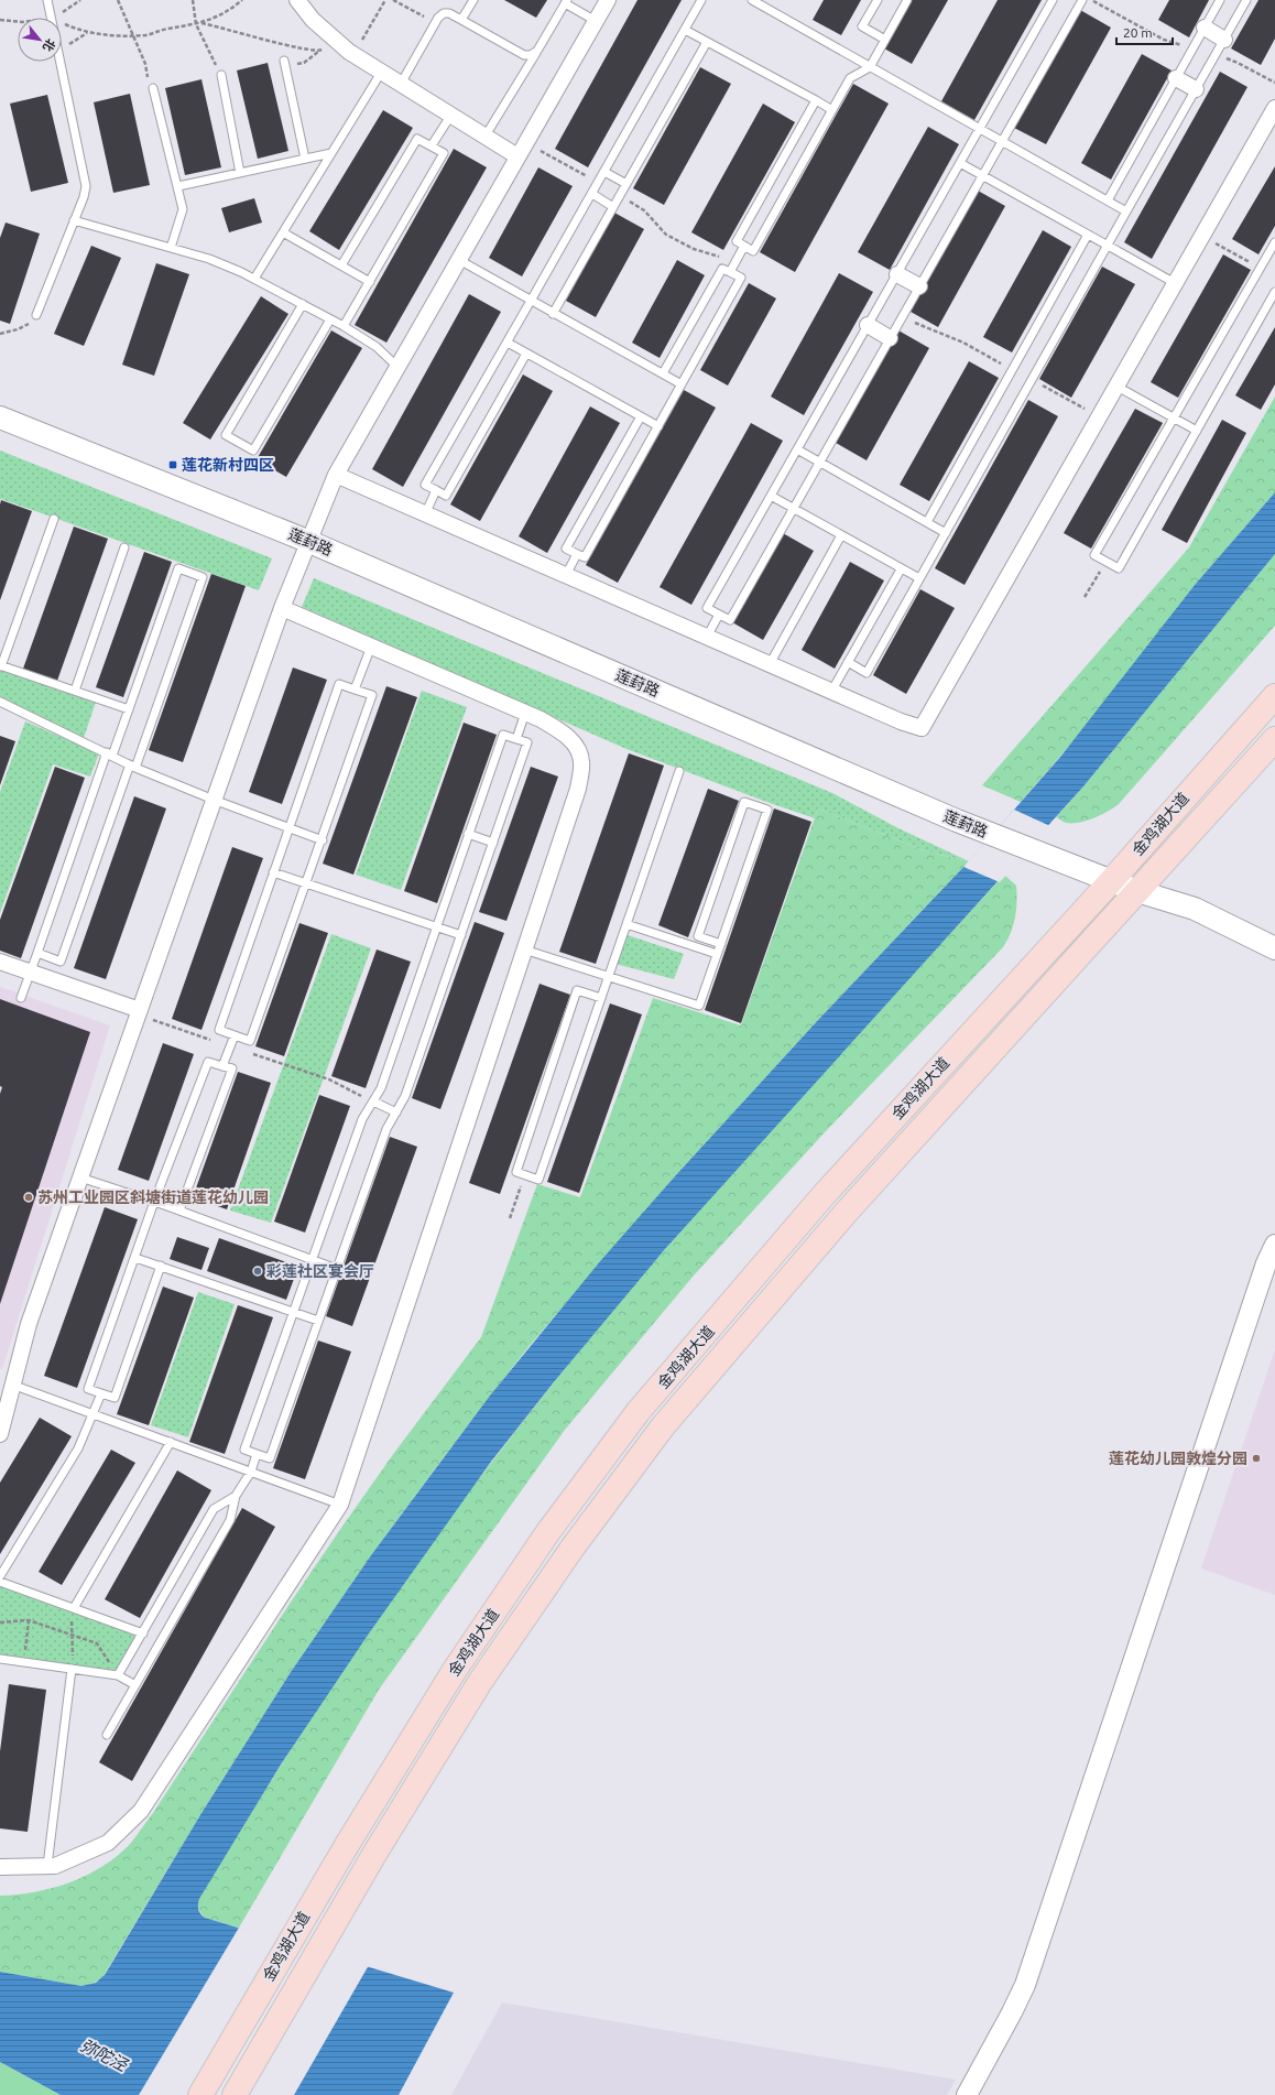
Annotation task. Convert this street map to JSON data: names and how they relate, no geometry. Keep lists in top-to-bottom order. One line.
{"streets":{"main road":["莲葑路","金鸡湖大道"]},"crossings":[["莲葑路","金鸡湖大道"]],"water":["弥陀泾"],"places":{"transit":["莲花新村四区"],"other":["苏州工业园区斜塘街道莲花幼儿园","彩莲社区宴会厅","莲花幼儿园敦煌分园"]},"scale_bar":"20 m","north":"bottom right"}
